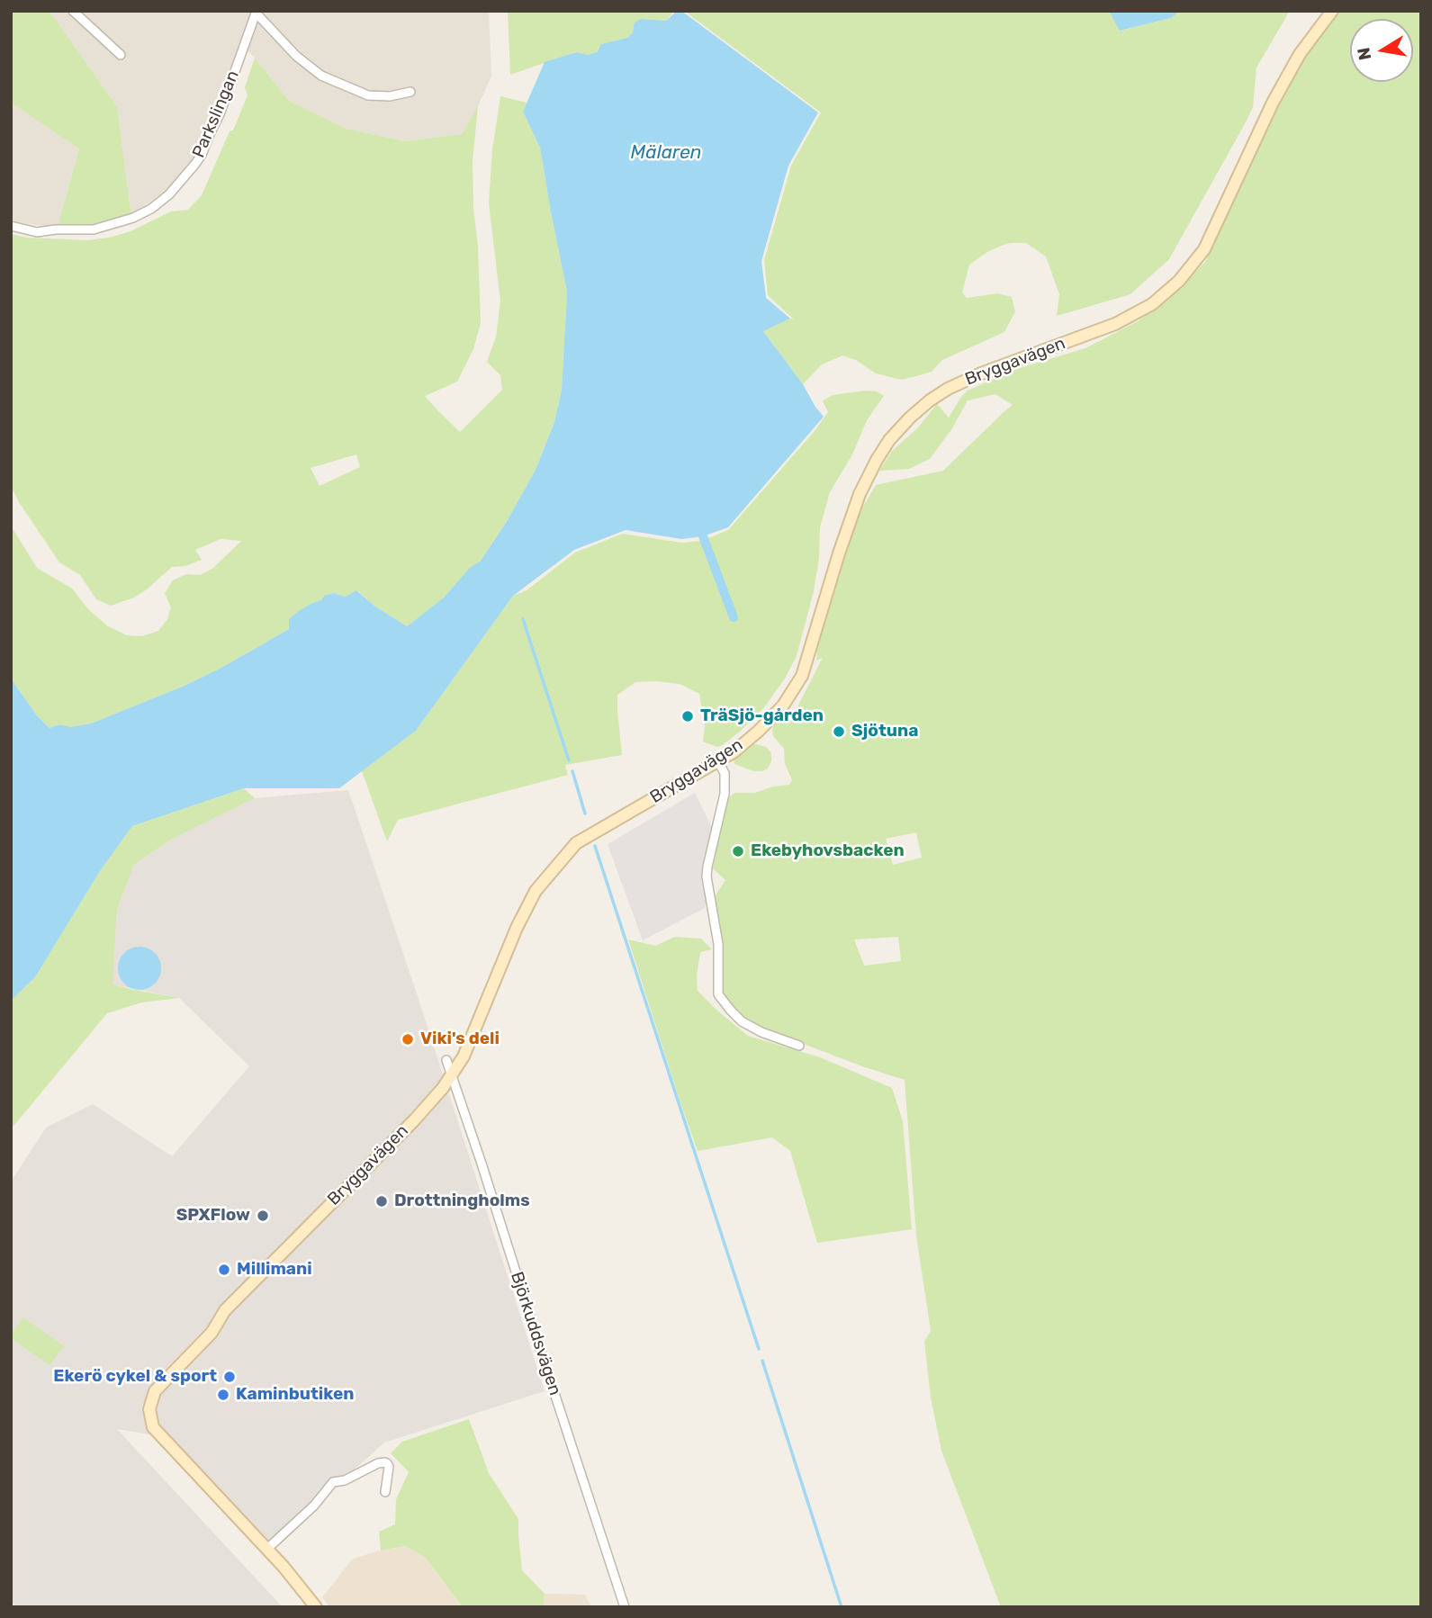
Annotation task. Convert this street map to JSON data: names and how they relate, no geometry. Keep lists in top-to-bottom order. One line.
{"streets":{"main road":["Bryggavägen"],"street":["Parkslingan","Björkuddsvägen"]},"crossings":[["Bryggavägen","Björkuddsvägen"]],"water":["Mälaren"],"places":["TräSjö-gården","Sjötuna","Ekebyhovsbacken","Viki's deli","Drottningholms","SPXFlow","Millimani","Ekerö cykel & sport","Kaminbutiken"],"north":"left"}
